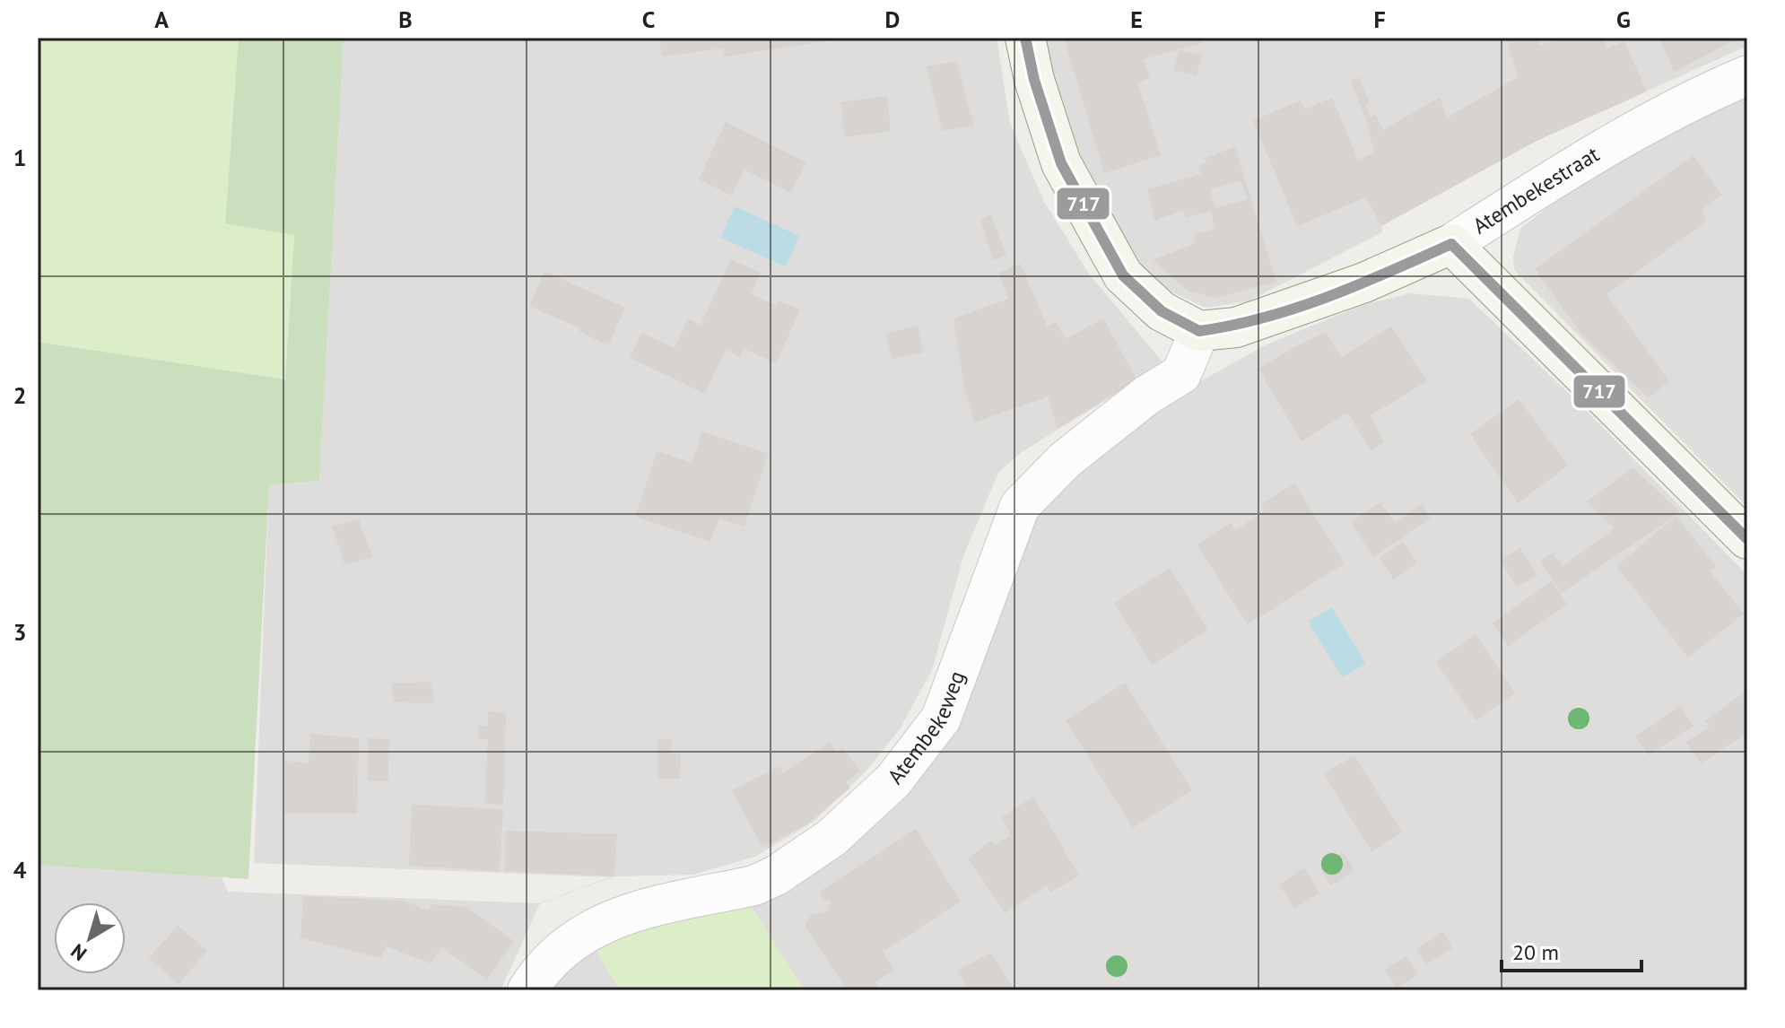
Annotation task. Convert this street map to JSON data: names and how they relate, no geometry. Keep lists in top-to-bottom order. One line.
{"streets":{"street":["Atembekestraat","Atembekeweg"]},"crossings":[["Atembekestraat","Atembekeweg"]],"lines":["transit line 717"],"scale_bar":"20 m","north":"bottom left","grid":{"columns":["A","B","C","D","E","F","G"],"rows":["1","2","3","4"]}}
